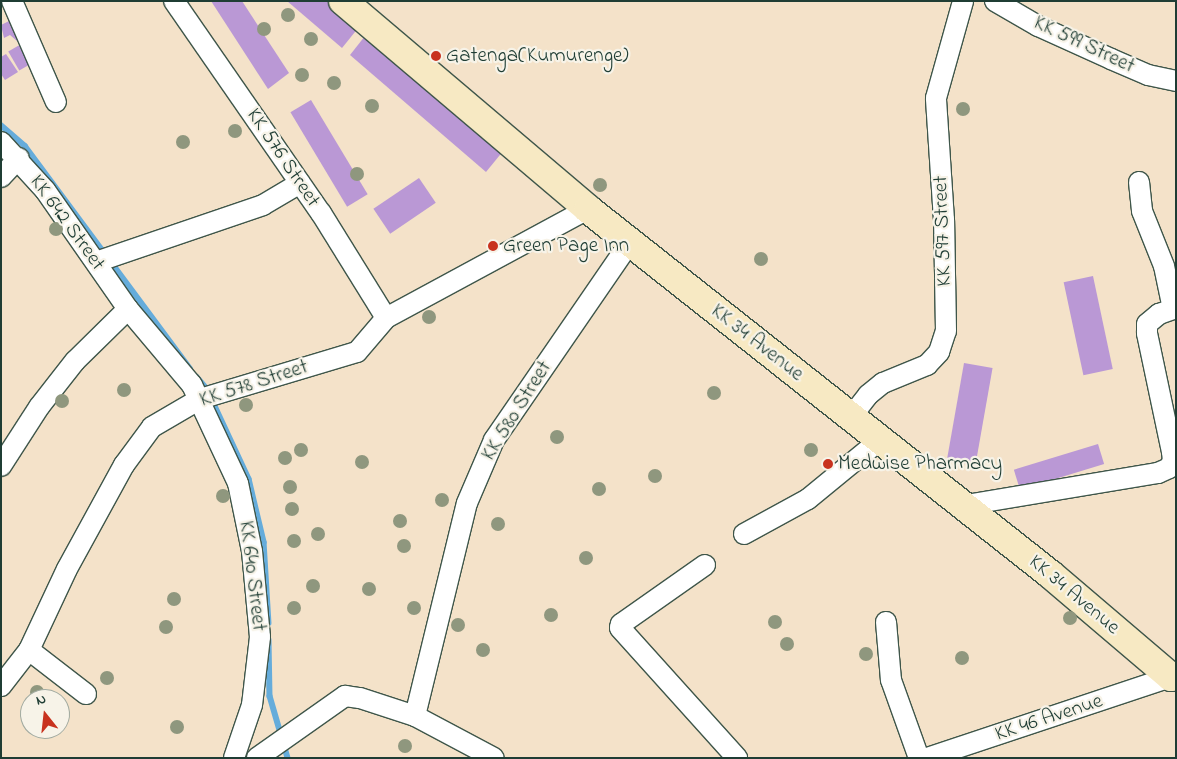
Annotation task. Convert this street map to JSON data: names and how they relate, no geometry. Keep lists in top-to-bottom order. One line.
{"streets":{"main road":["KK 34 Avenue"],"street":["KK 599 Street","KK 576 Street","KK 642 Street","KK 597 Street","KK 578 Street","KK 580 Street","KK 640 Street","KK 46 Avenue"]},"crossings":[["KK 576 Street","KK 578 Street"],["KK 642 Street","KK 578 Street"],["KK 642 Street","KK 640 Street"],["KK 597 Street","KK 34 Avenue"],["KK 34 Avenue","KK 578 Street"],["KK 34 Avenue","KK 580 Street"],["KK 34 Avenue","KK 46 Avenue"],["KK 578 Street","KK 640 Street"]],"places":["Gatenga(Kumurenge)","Green Page Inn","Medwise Pharmacy"],"north":"top"}
